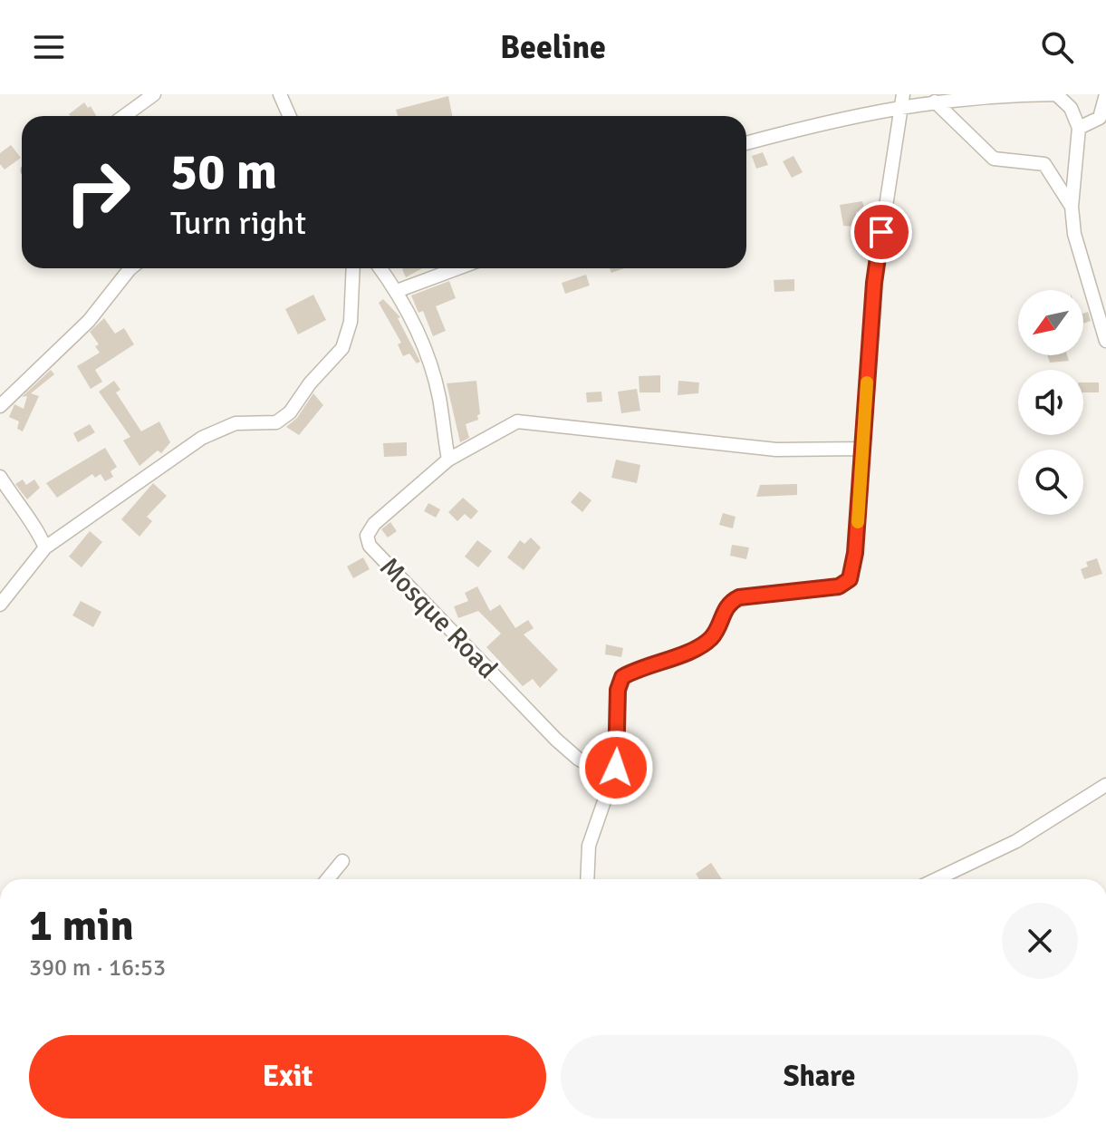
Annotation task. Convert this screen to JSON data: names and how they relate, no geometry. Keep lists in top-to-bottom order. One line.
{"streets":{"street":["Mosque Road"]},"north":"bottom left","page":{"header":"Beeline","turn":["50 m","Turn right"],"heading":["1 min","390 m · 16:53"],"buttons":["Exit","Share"]}}
